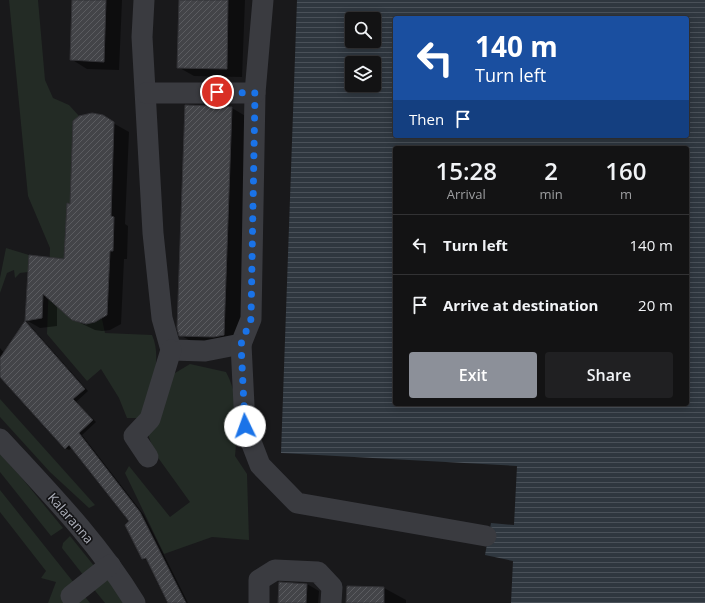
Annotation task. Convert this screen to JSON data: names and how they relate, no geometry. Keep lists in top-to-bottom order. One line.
{"streets":{"street":["Kalaranna"]},"page":{"turn":["140 m","Turn left"],"then":"Then","eta":["15:28","Arrival","2","min","160","m"],"list":[{"name":"Turn left","value":"140 m"},{"name":"Arrive at destination","value":"20 m"}],"buttons":["Exit","Share"]}}
